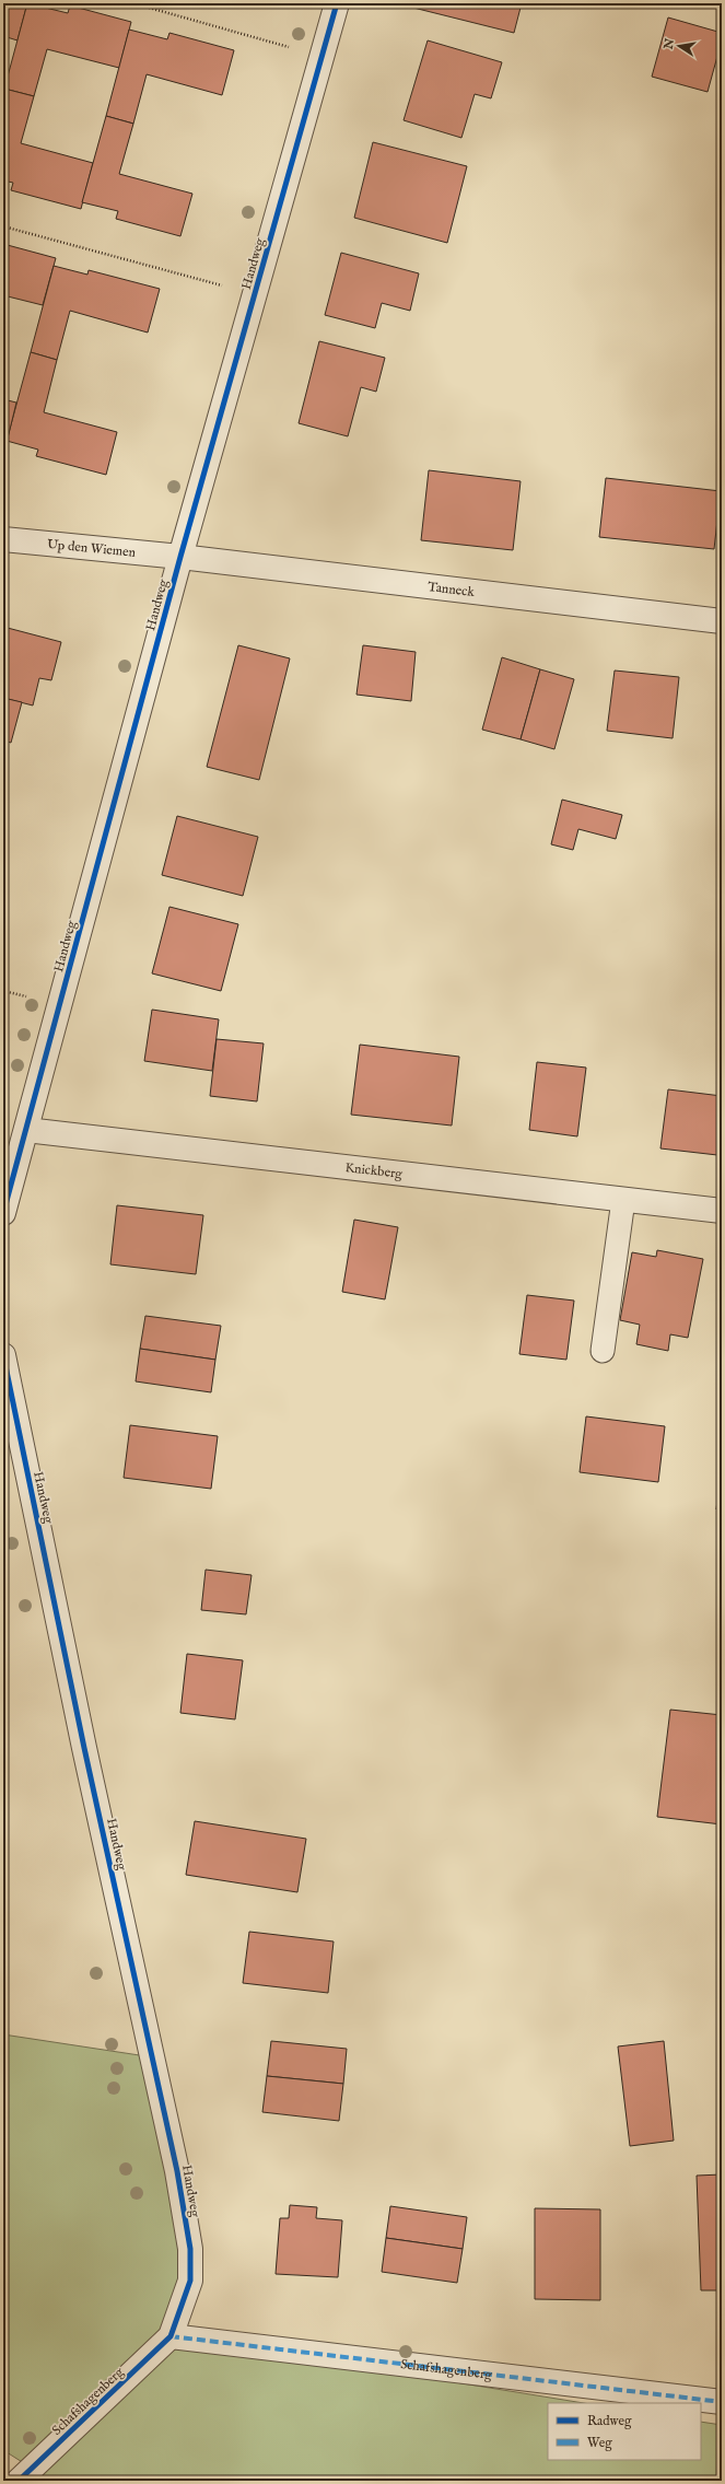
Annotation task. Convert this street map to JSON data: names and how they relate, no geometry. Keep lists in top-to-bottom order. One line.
{"streets":{"street":["Handweg","Up den Wiemen","Tanneck","Knickberg","Schafshagenberg"]},"crossings":[["Handweg","Up den Wiemen"],["Handweg","Tanneck"],["Handweg","Knickberg"],["Handweg","Schafshagenberg"],["Up den Wiemen","Tanneck"]],"legend":["Radweg","Weg"],"north":"left"}
